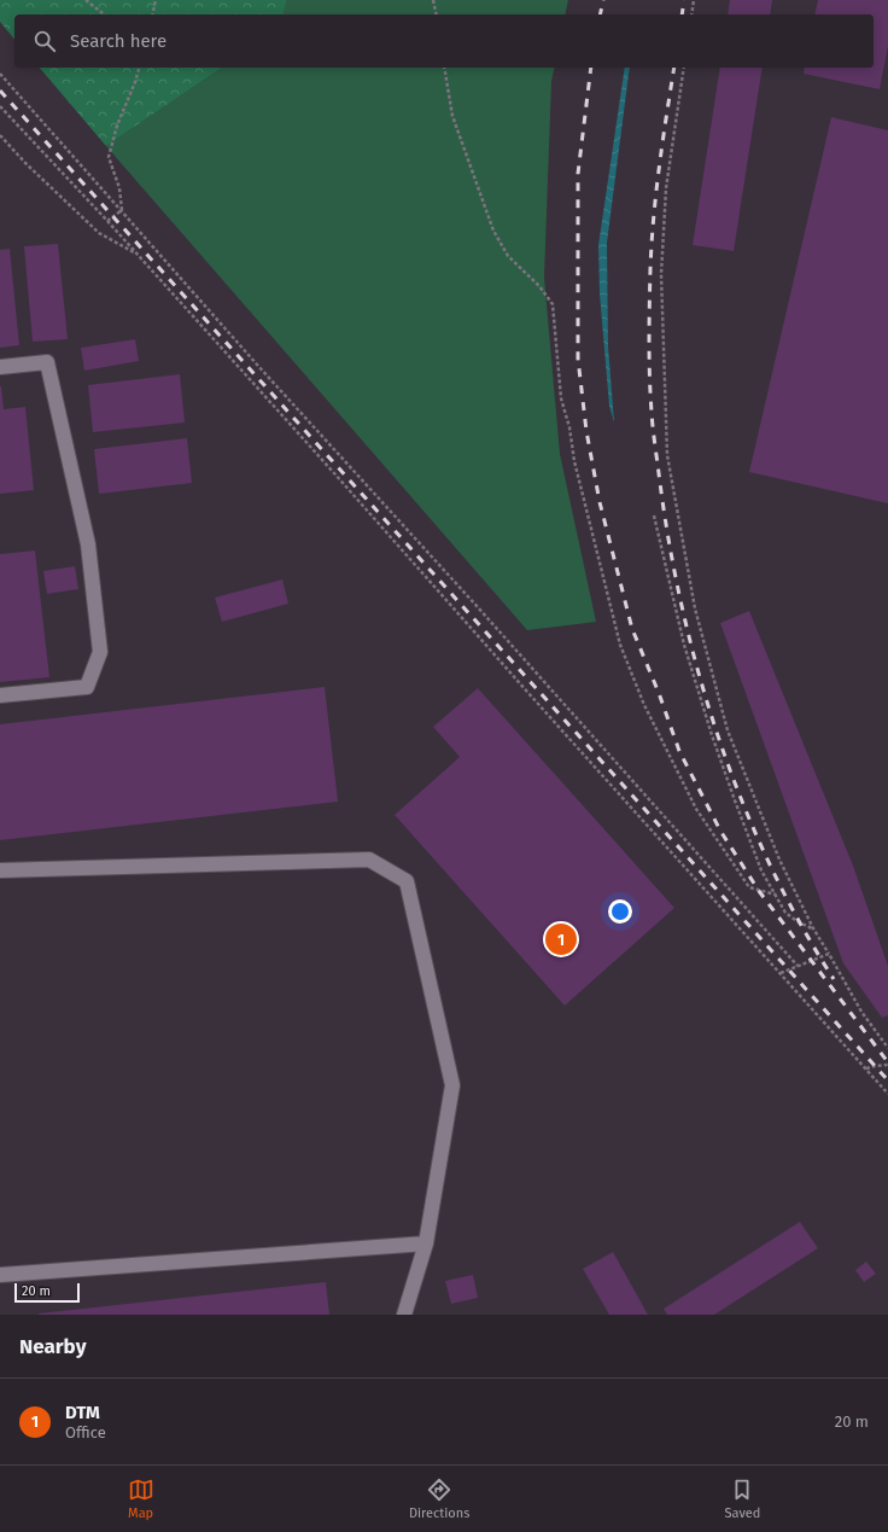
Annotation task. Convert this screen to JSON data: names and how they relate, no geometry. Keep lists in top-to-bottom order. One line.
{"scale_bar":"20 m","page":{"search":"Search here","pins":"1","scale":"20 m","heading":"Nearby","list":[{"mark":"1","name":"DTM","note":"Office","value":"20 m"}],"nav":["Map","Directions","Saved"]}}
